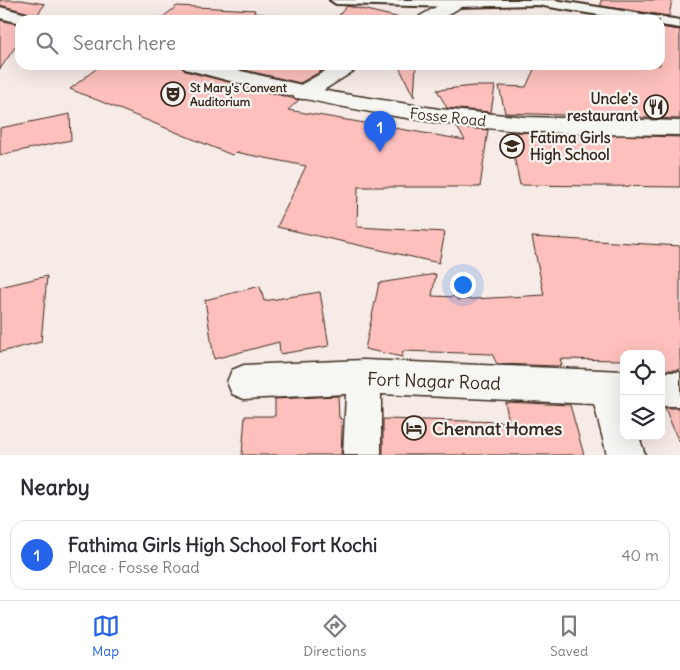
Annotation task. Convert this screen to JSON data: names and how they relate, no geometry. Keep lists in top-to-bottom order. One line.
{"streets":{"street":["Fosse Road","Fort Nagar Road"]},"places":{"theatre":["St Mary's Convent Auditorium"],"restaurant":["Uncle's restaurant"],"school or university":["Fatima Girls High School"],"hotel":["Chennat Homes"]},"page":{"search":"Search here","pins":"1","heading":"Nearby","list":[{"mark":"1","name":"Fathima Girls High School Fort Kochi","note":"Place · Fosse Road","value":"40 m"}],"nav":["Map","Directions","Saved"]}}
